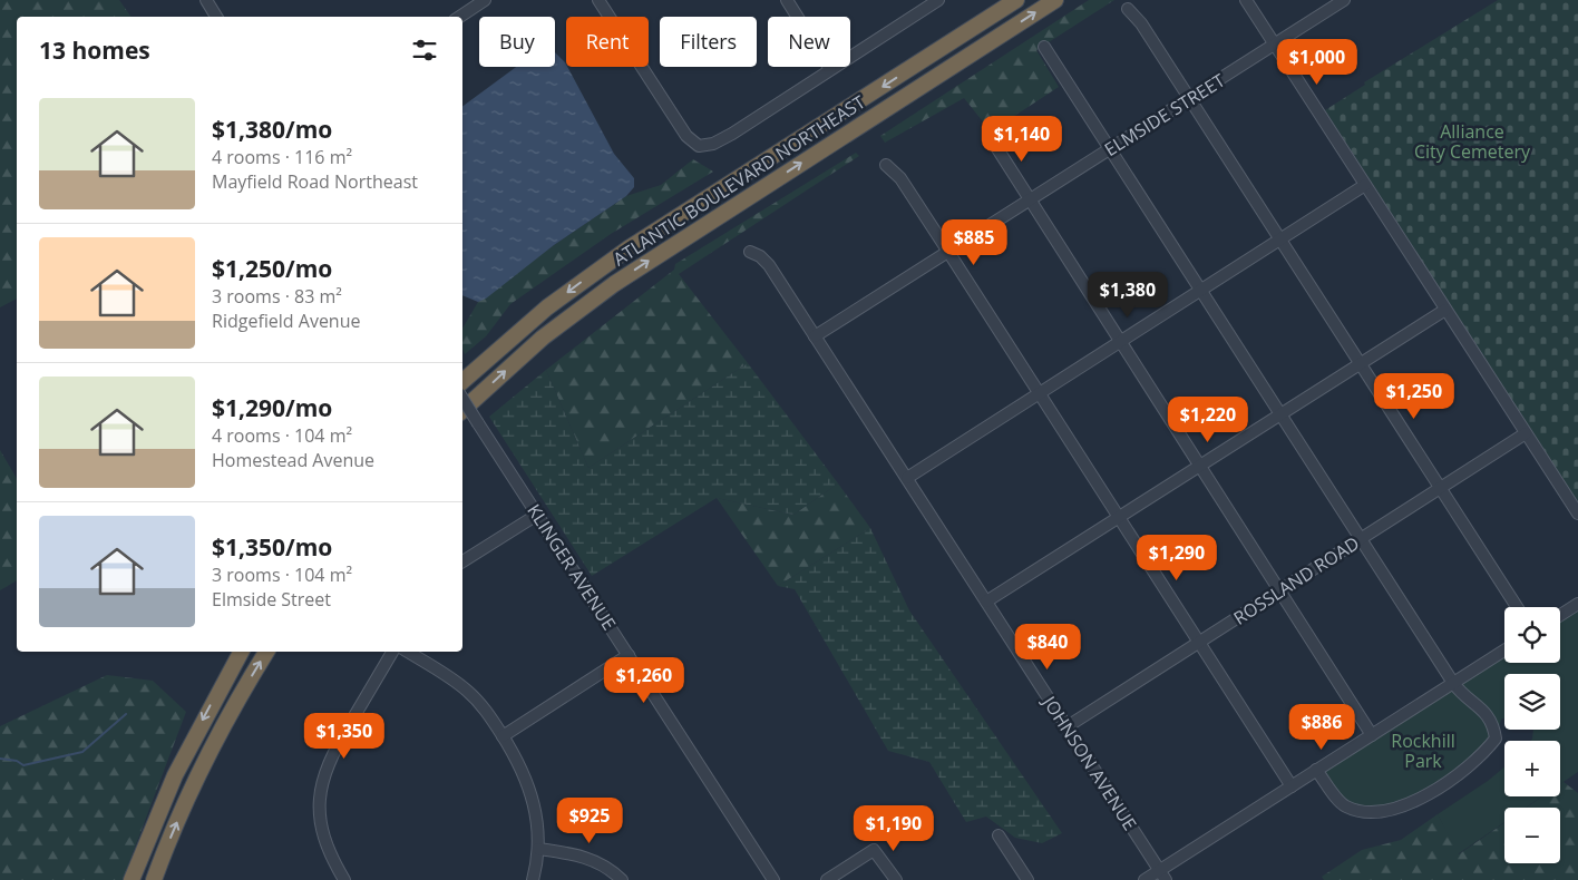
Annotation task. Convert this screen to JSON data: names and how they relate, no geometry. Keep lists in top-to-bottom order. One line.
{"streets":{"highway":["ATLANTIC BOULEVARD NORTHEAST"],"street":["ELMSIDE STREET","KLINGER AVENUE","ROSSLAND ROAD","JOHNSON AVENUE"]},"crossings":[["ELMSIDE STREET","JOHNSON AVENUE"],["ROSSLAND ROAD","JOHNSON AVENUE"]],"parks":["Alliance City Cemetery","Rockhill Park"],"page":{"chip":["Buy","Rent","Filters","New"],"heading":"13 homes","price":["$1,000","$1,140","$885","$1,380","$1,250","$1,220","$1,290","$840","$1,260","$886","$1,350","$925","$1,190"],"list":[{"name":"$1,380/mo","note":"4 rooms · 116 m² · Mayfield Road Northeast"},{"name":"$1,250/mo","note":"3 rooms · 83 m² · Ridgefield Avenue"},{"name":"$1,290/mo","note":"4 rooms · 104 m² · Homestead Avenue"},{"name":"$1,350/mo","note":"3 rooms · 104 m² · Elmside Street"}],"map_buttons":["+","−"]}}
